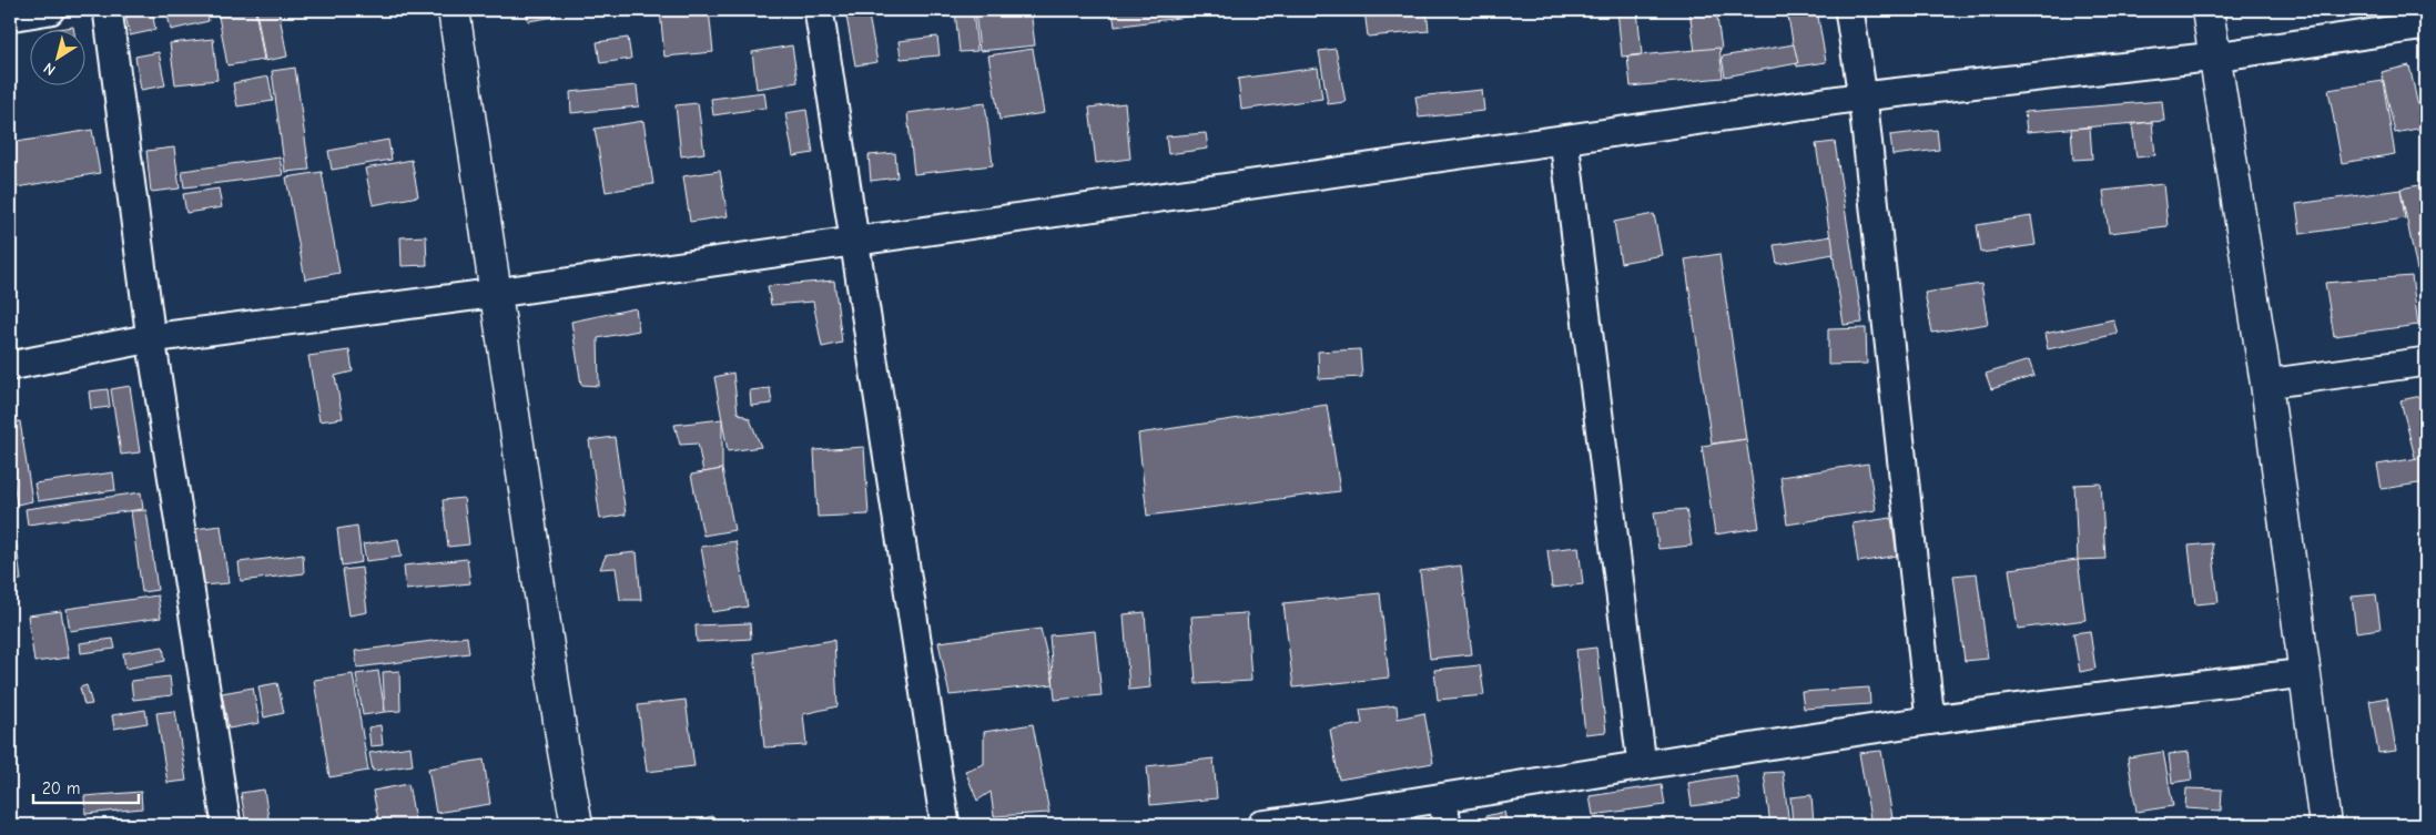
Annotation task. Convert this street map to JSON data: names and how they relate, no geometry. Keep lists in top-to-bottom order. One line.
{"scale_bar":"20 m","north":"bottom left"}
